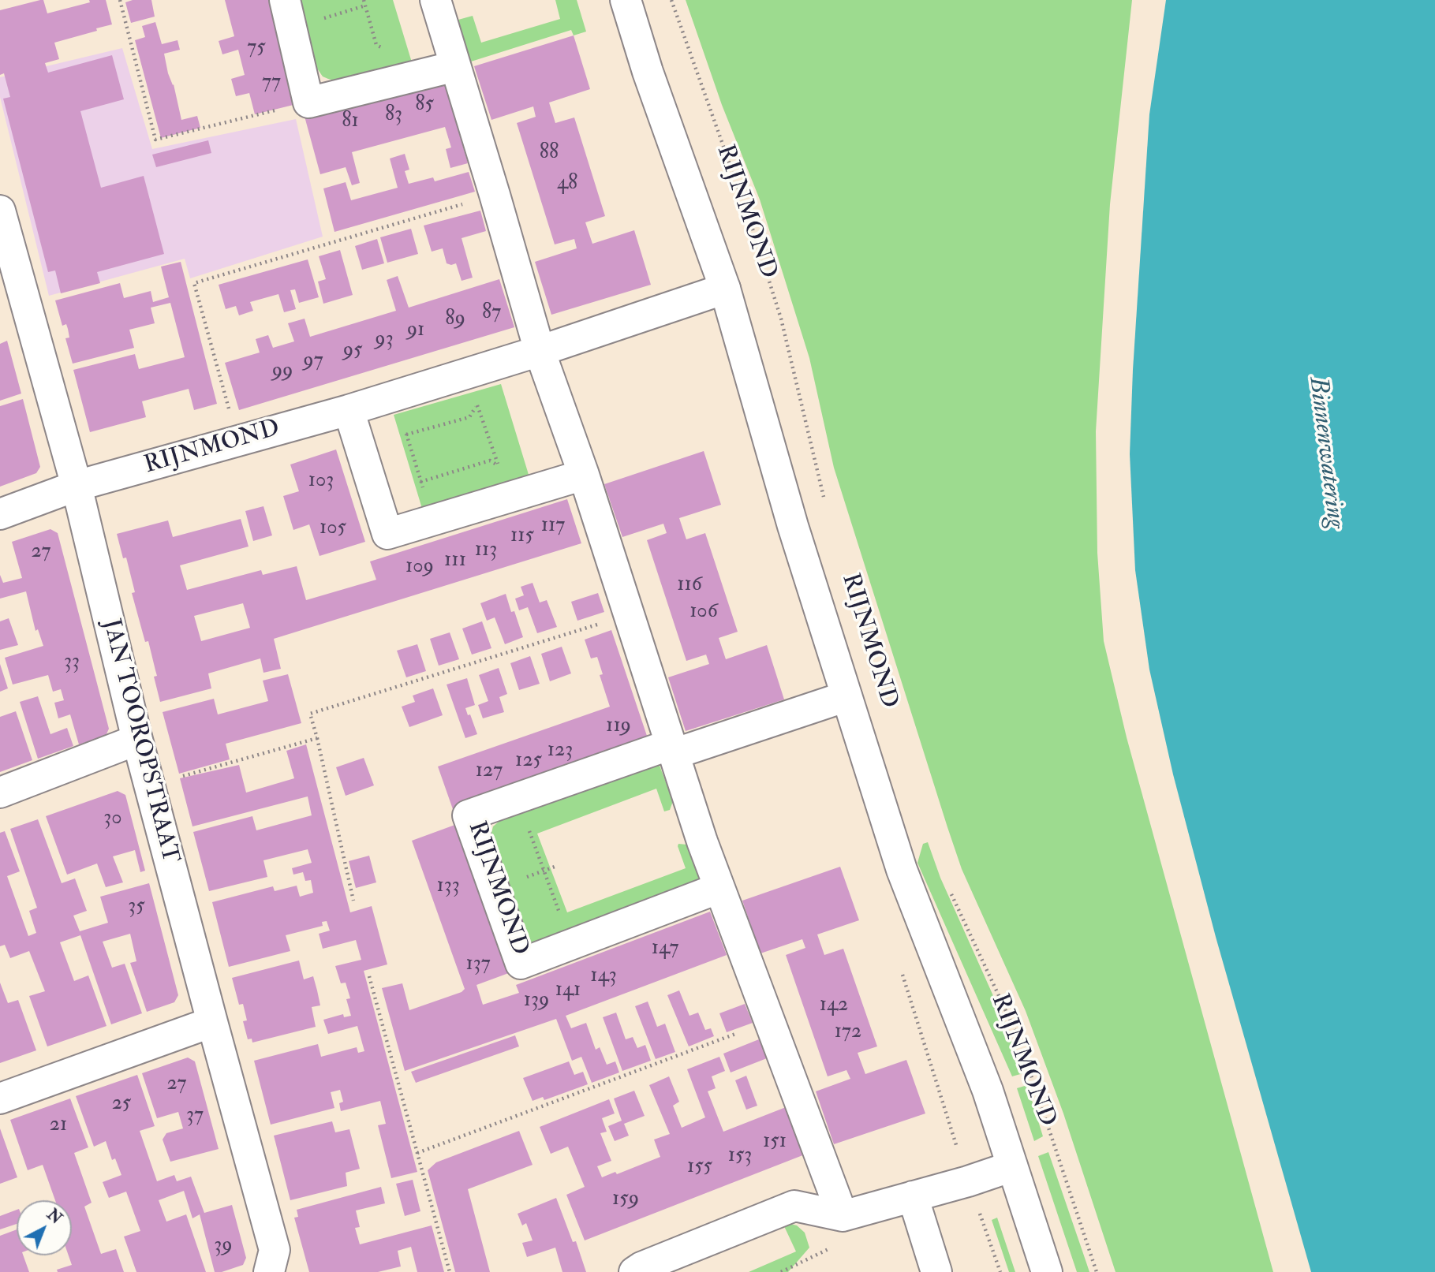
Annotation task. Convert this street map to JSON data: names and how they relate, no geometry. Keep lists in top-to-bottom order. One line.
{"streets":{"street":["RIJNMOND","JAN TOOROPSTRAAT"]},"crossings":[["RIJNMOND","JAN TOOROPSTRAAT"]],"water":["Binnenwatering"],"house_numbers":["75","77","85","83","81","88","48","87","89","91","93","95","97","99","103","117","105","115","113","27","111","109","116","106","33","119","123","125","127","30","133","35","147","137","143","141","139","142","172","27","25","37","21","151","153","155","159","39"],"north":"top right"}
